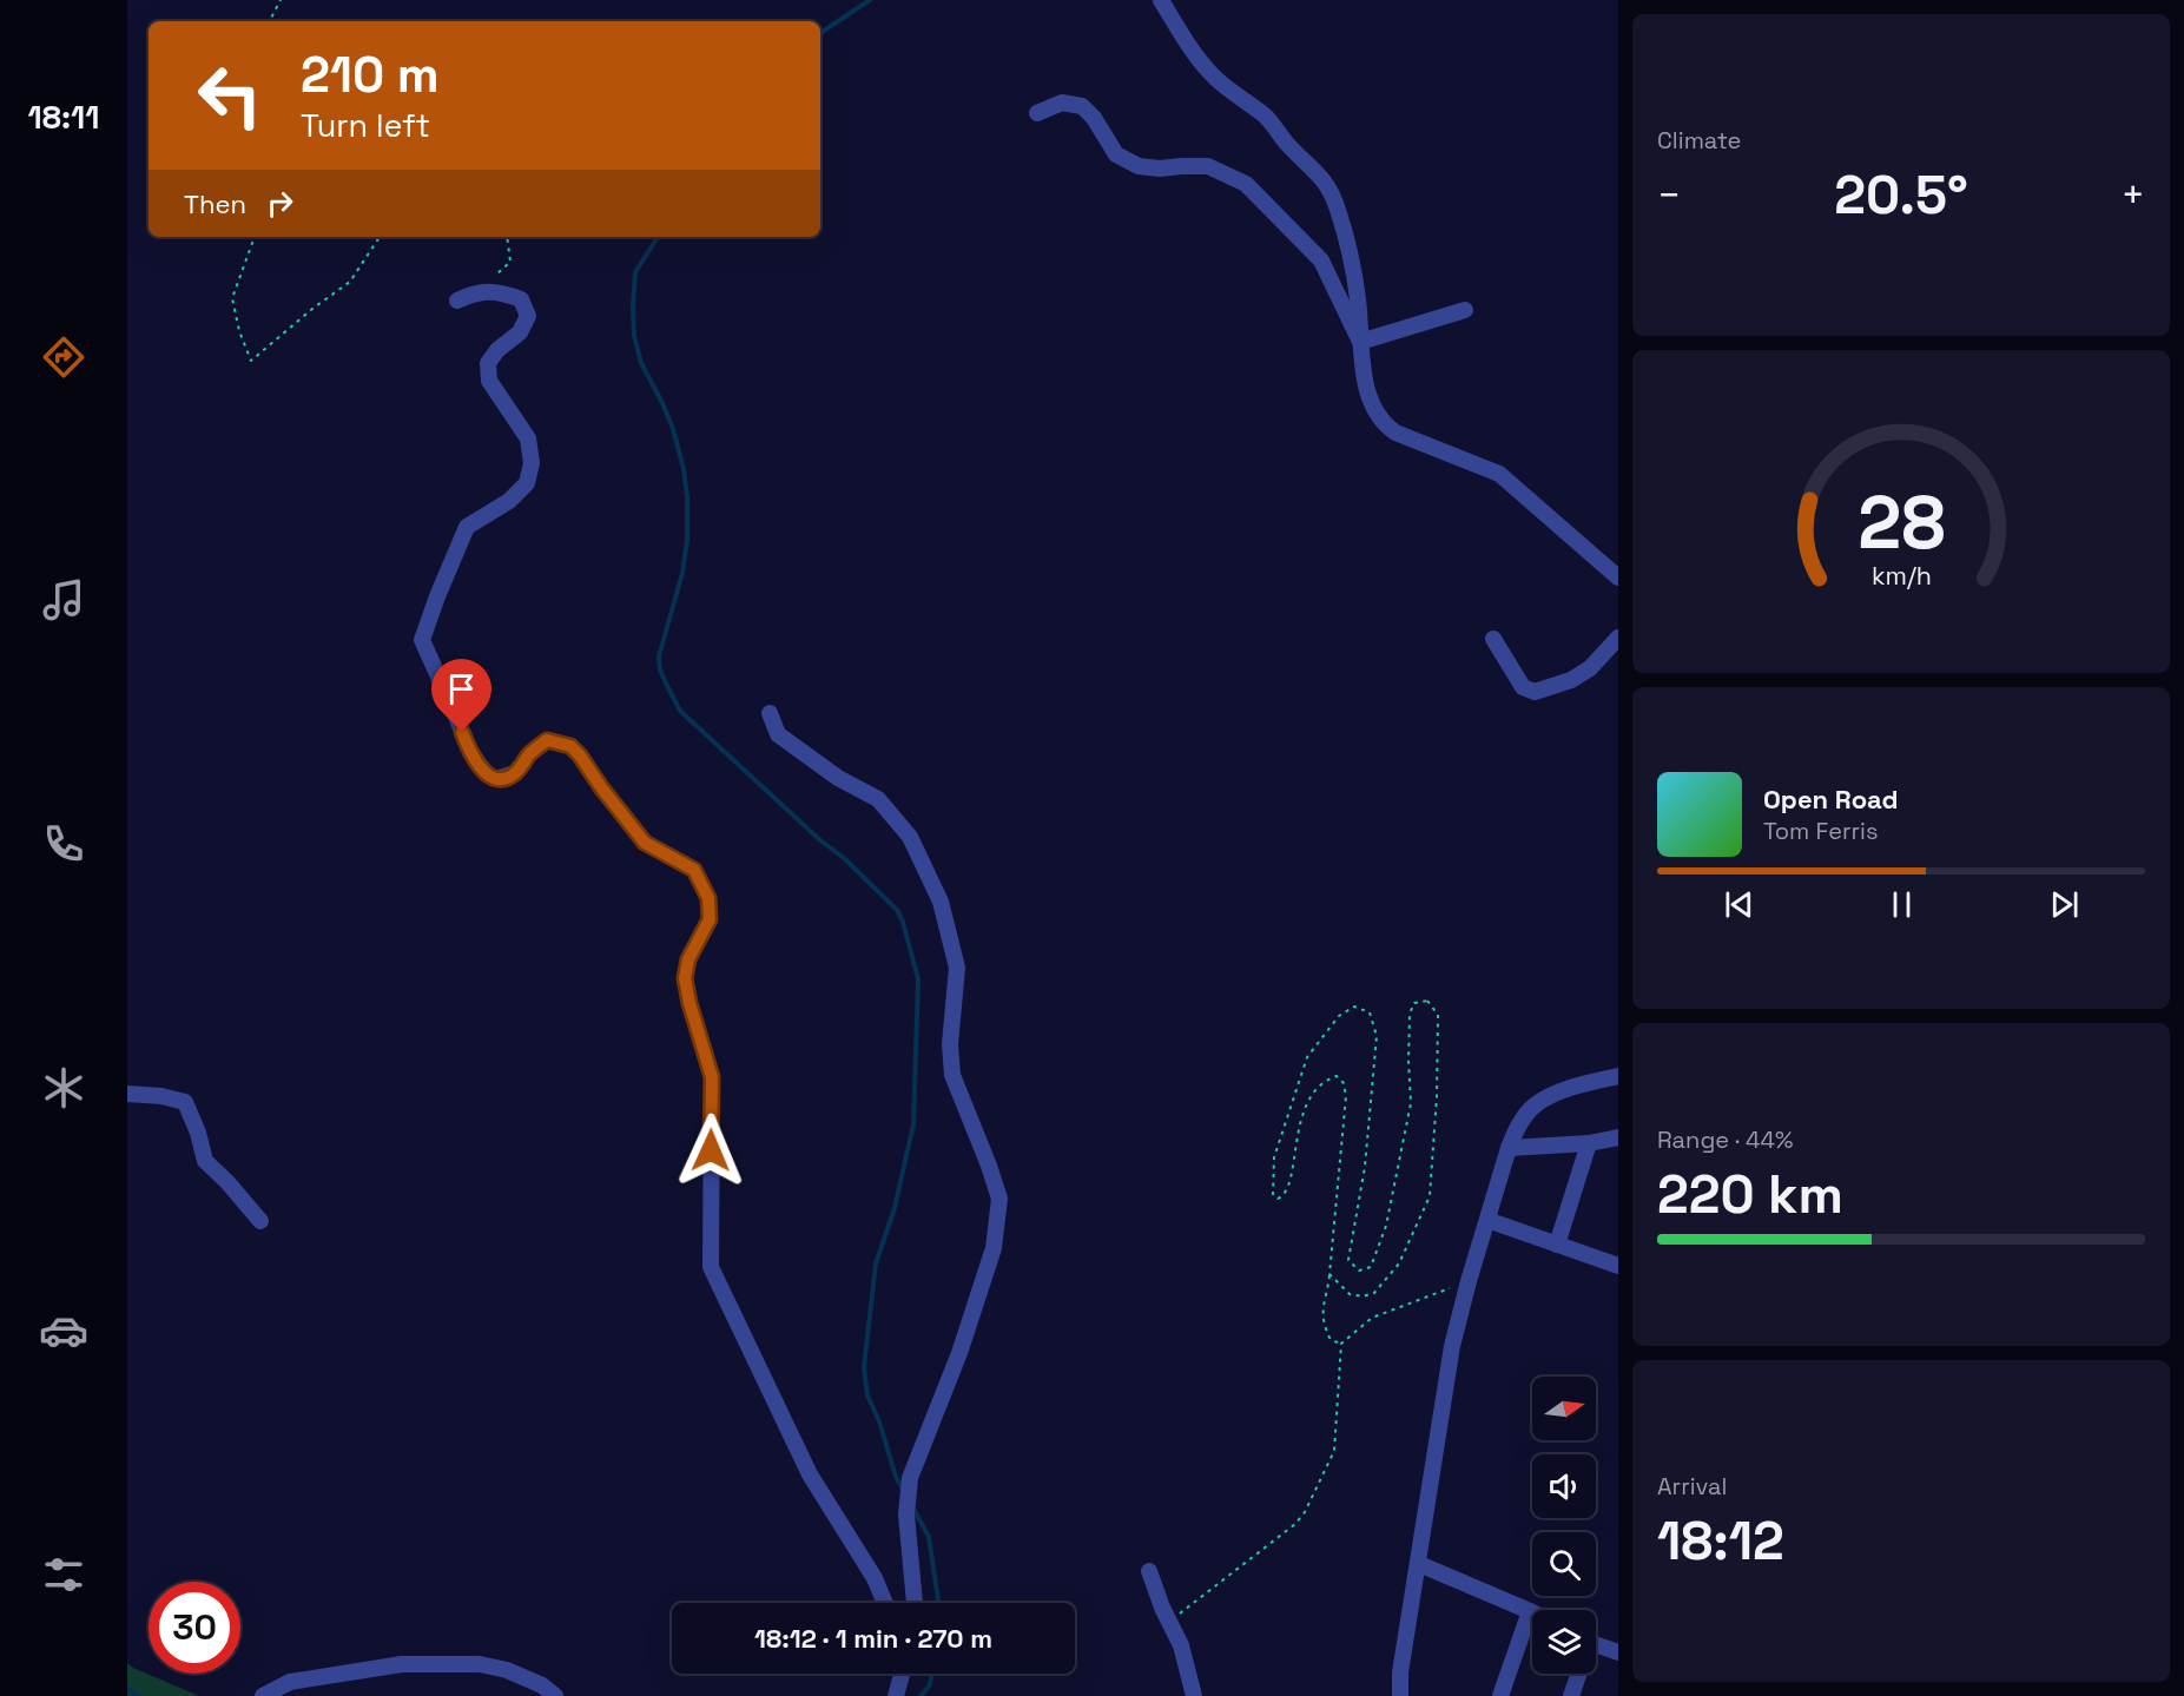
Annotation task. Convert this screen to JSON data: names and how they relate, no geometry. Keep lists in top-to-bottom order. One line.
{"north":"right","page":{"tabs":"18:11","tile":["Climate",["Range · 44%","220 km"],["Arrival","18:12"]],"turn":["210 m","Turn left"],"heat":["−","20.5°","+"],"then":"Then","song":["Open Road","Tom Ferris"],"limit":"30","trip":"18:12 · 1 min · 270 m","gauge":["28","km/h"]}}
